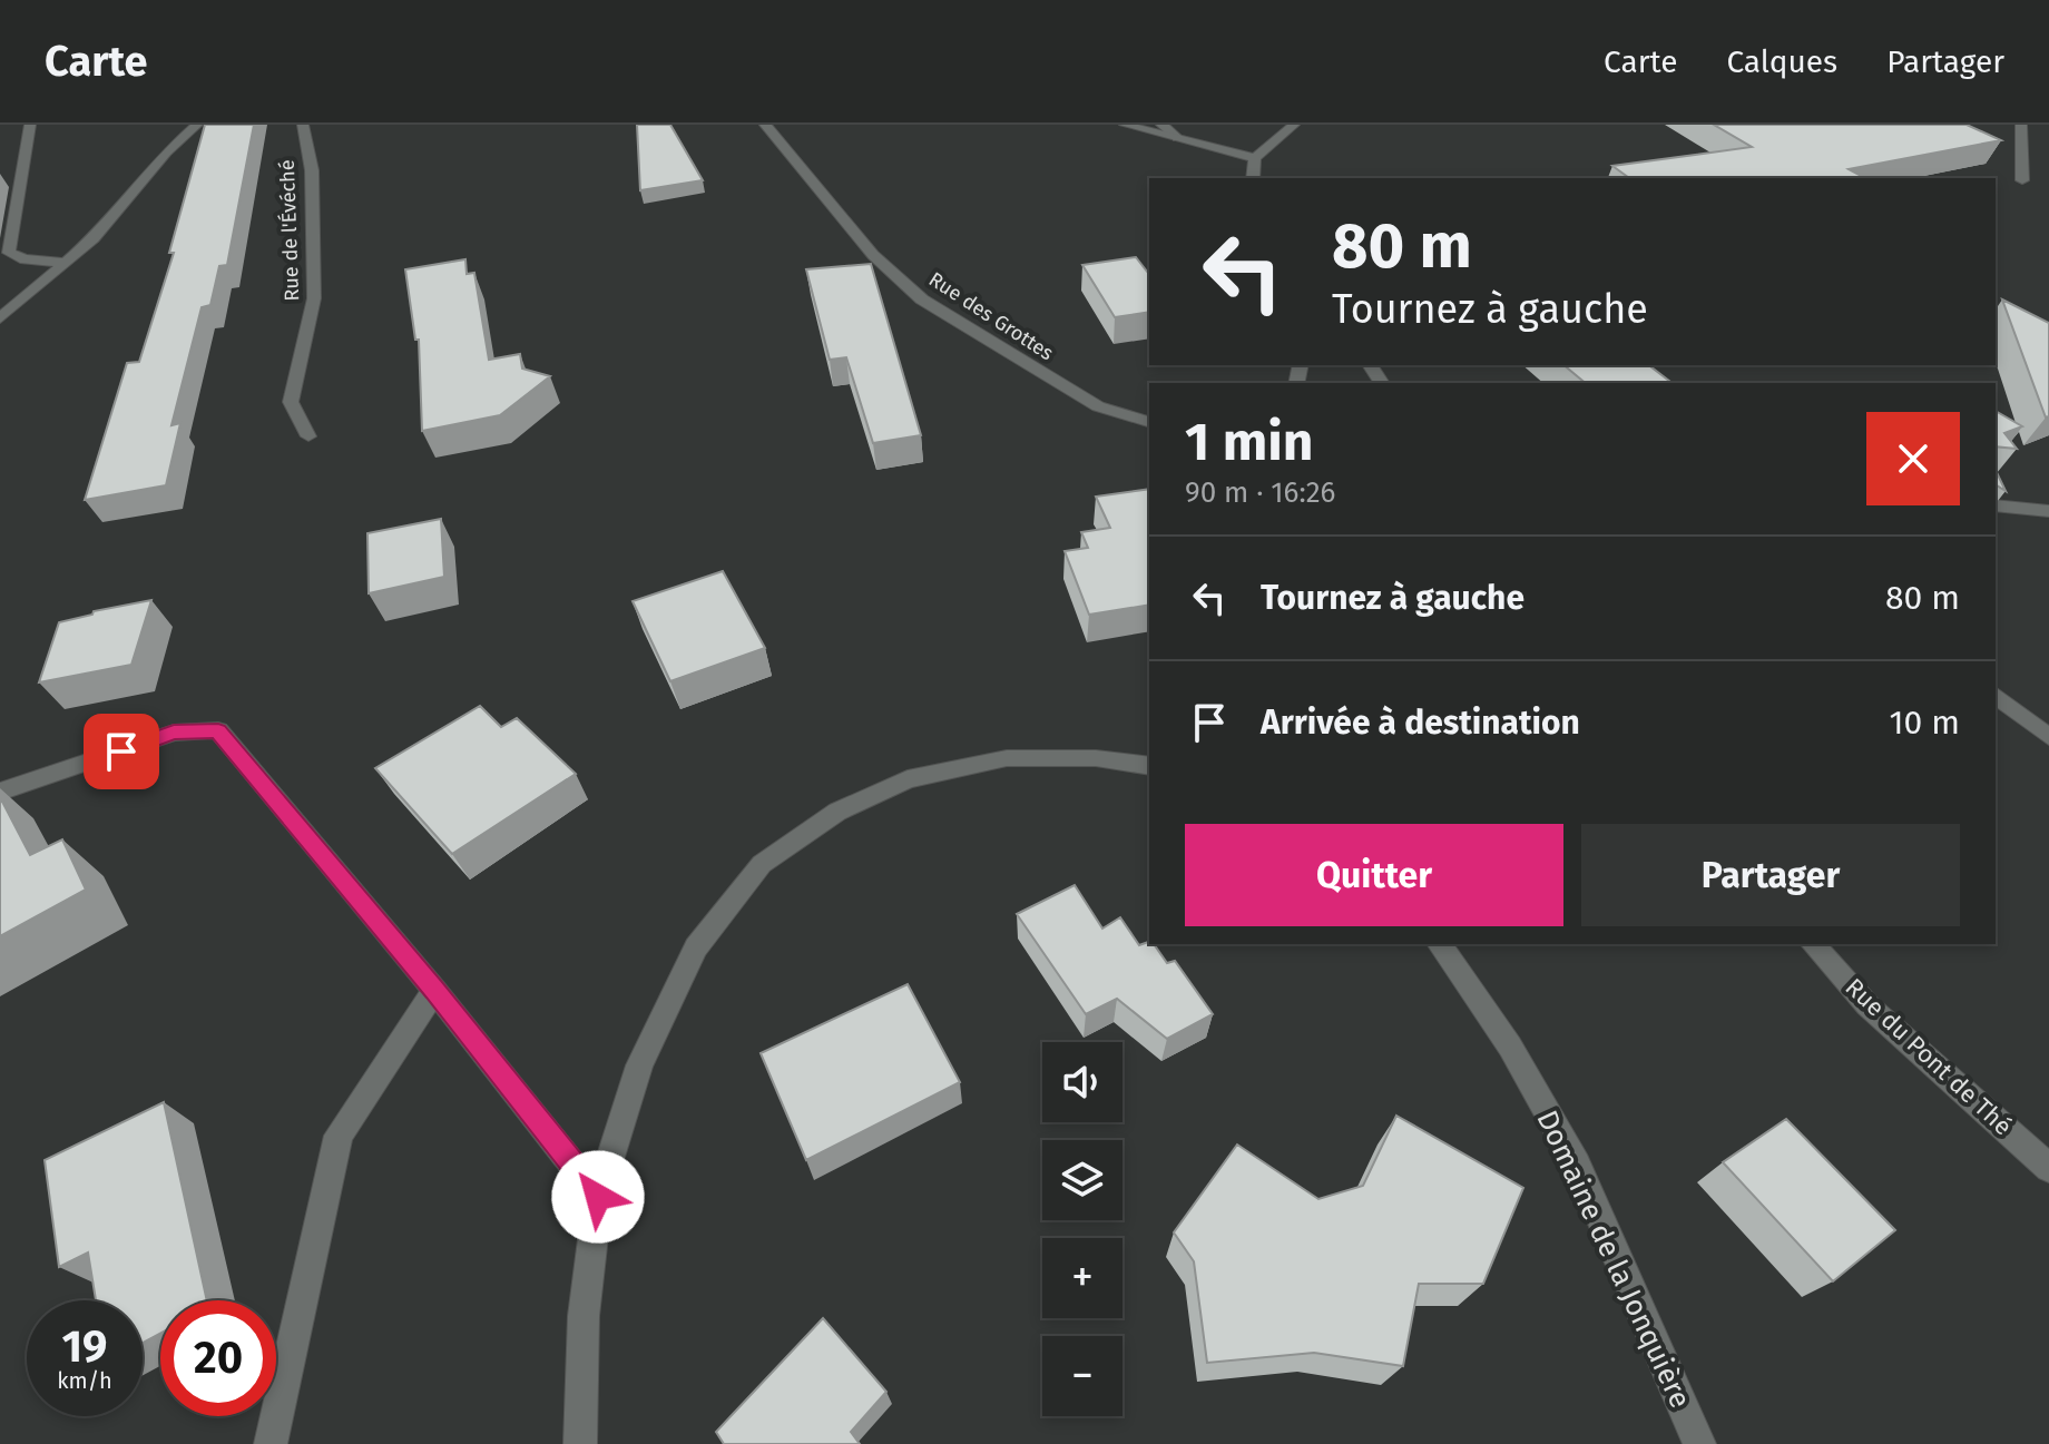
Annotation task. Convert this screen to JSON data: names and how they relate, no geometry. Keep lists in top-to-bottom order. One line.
{"streets":{"street":["Rue de l'Évéché","Rue des Grottes","Rue du Pont de Thé","Domaine de la Jonquière"]},"page":{"header":"Carte","nav":["Carte","Calques","Partager"],"turn":["80 m","Tournez à gauche"],"heading":["1 min","90 m · 16:26"],"list":[{"name":"Tournez à gauche","value":"80 m"},{"name":"Arrivée à destination","value":"10 m"}],"buttons":["Quitter","Partager"],"map_buttons":["+","−"],"speed":"19 km/h","limit":"20"}}
